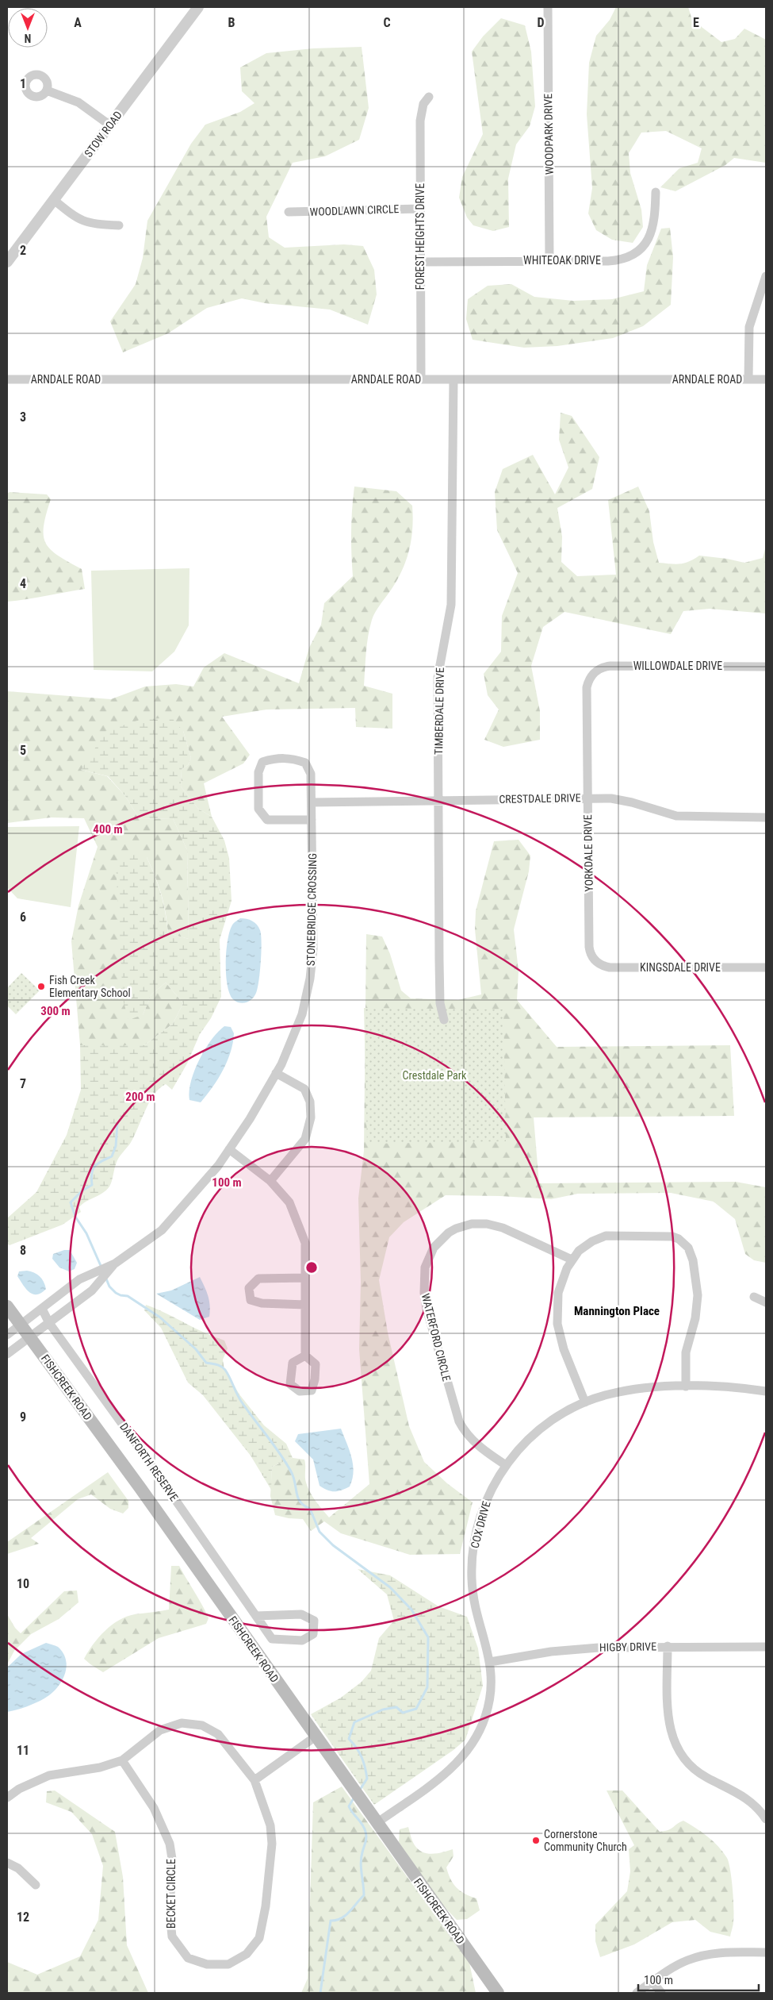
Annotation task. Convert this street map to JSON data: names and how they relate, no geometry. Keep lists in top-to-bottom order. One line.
{"streets":{"main road":["FISHCREEK ROAD"],"street":["STOW ROAD","WOODPARK DRIVE","WOODLAWN CIRCLE","FOREST HEIGHTS DRIVE","WHITEOAK DRIVE","ARNDALE ROAD","WILLOWDALE DRIVE","TIMBERDALE DRIVE","CRESTDALE DRIVE","YORKDALE DRIVE","STONEBRIDGE CROSSING","KINGSDALE DRIVE","WATERFORD CIRCLE","DANFORTH RESERVE","COX DRIVE","HIGBY DRIVE","BECKET CIRCLE"]},"crossings":[["WOODPARK DRIVE","WHITEOAK DRIVE"],["WOODLAWN CIRCLE","FOREST HEIGHTS DRIVE"],["FOREST HEIGHTS DRIVE","WHITEOAK DRIVE"],["FOREST HEIGHTS DRIVE","ARNDALE ROAD"],["ARNDALE ROAD","TIMBERDALE DRIVE"],["WILLOWDALE DRIVE","YORKDALE DRIVE"],["TIMBERDALE DRIVE","CRESTDALE DRIVE"],["CRESTDALE DRIVE","YORKDALE DRIVE"],["CRESTDALE DRIVE","STONEBRIDGE CROSSING"],["YORKDALE DRIVE","KINGSDALE DRIVE"],["STONEBRIDGE CROSSING","FISHCREEK ROAD"],["STONEBRIDGE CROSSING","DANFORTH RESERVE"],["WATERFORD CIRCLE","COX DRIVE"],["FISHCREEK ROAD","COX DRIVE"],["COX DRIVE","HIGBY DRIVE"]],"districts":["Mannington Place"],"parks":["Crestdale Park"],"places":["Fish Creek Elementary School","Cornerstone Community Church"],"scale_bar":"100 m","north":"bottom","grid":{"columns":["A","B","C","D","E"],"rows":["1","2","3","4","5","6","7","8","9","10","11","12"]},"rings":["400 m","300 m","200 m","100 m"]}
